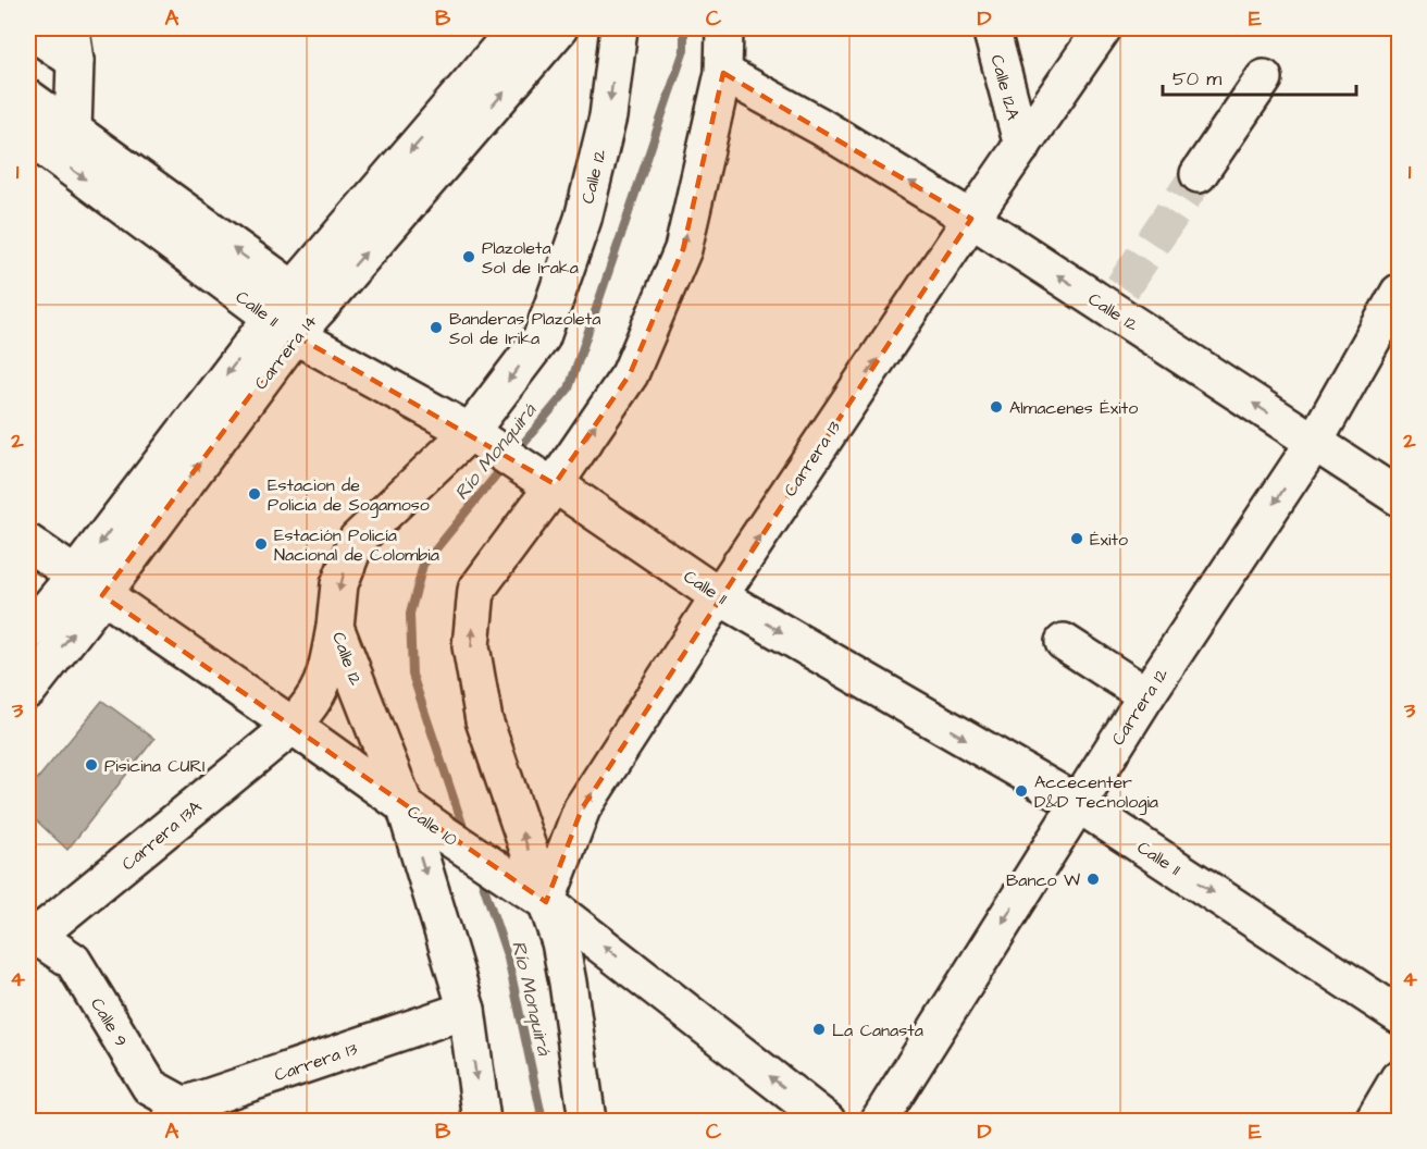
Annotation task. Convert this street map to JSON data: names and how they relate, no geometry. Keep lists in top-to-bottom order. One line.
{"streets":{"street":["Calle 12A","Calle 12","Calle 11","Carrera 14","Carrera 13","Carrera 12","Calle 10","Carrera 13A","Calle 9"]},"crossings":[["Calle 12A","Carrera 13"],["Calle 12","Calle 11"],["Calle 12","Carrera 13"],["Calle 12","Carrera 12"],["Calle 12","Calle 10"],["Calle 12","Carrera 13A"],["Calle 11","Carrera 14"],["Calle 11","Carrera 13"],["Calle 11","Carrera 12"],["Carrera 14","Calle 10"],["Carrera 13","Calle 10"],["Carrera 13","Calle 9"],["Calle 10","Carrera 13A"],["Carrera 13A","Calle 9"]],"one_way":["Carrera 12","Calle 10"],"water":["Río Monquirá"],"places":["Plazoleta Sol de Iraka","Banderas Plazoleta Sol de Irika","Almacenes Éxito","Estacion de Policia de Sogamoso","Éxito","Estación Policía Nacional de Colombia","Pisicina CURI","Accecenter D&D Tecnologia","Banco W","La Canasta"],"scale_bar":"50 m","grid":{"columns":["A","B","C","D","E"],"rows":["1","2","3","4"]}}
